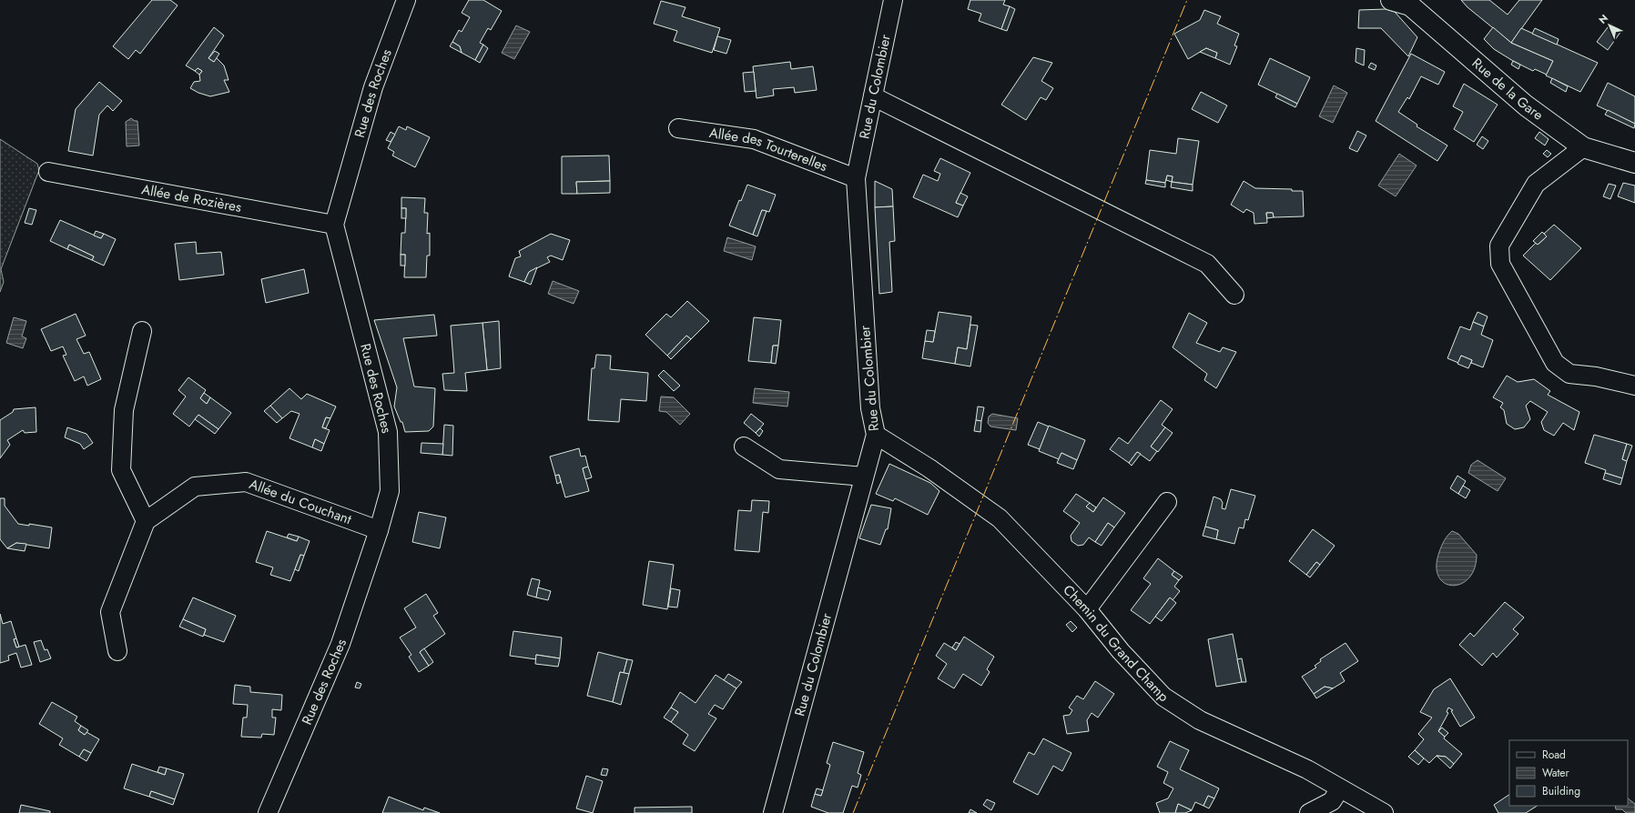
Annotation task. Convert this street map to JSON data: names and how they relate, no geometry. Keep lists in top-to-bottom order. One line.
{"streets":{"street":["Rue du Colombier","Rue de la Gare","Rue des Roches","Allée des Tourterelles","Allée de Rozières","Allée du Couchant","Chemin du Grand Champ"]},"crossings":[["Rue du Colombier","Allée des Tourterelles"],["Rue du Colombier","Chemin du Grand Champ"],["Rue des Roches","Allée de Rozières"],["Rue des Roches","Allée du Couchant"]],"legend":["Road","Water","Building"],"north":"top left"}
